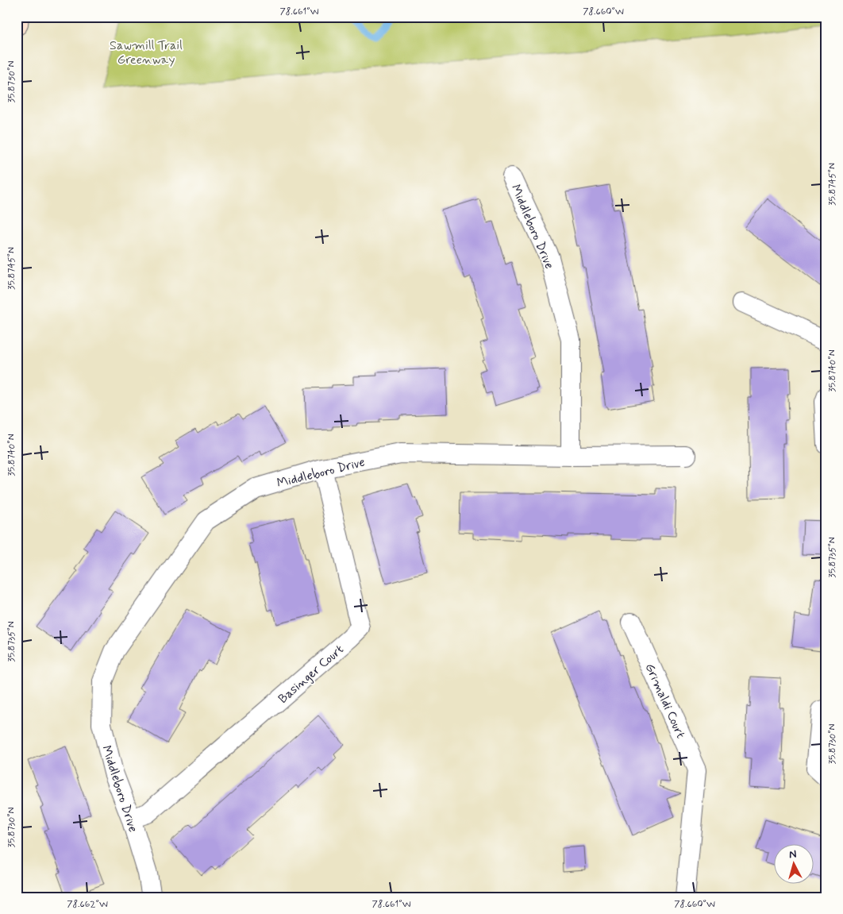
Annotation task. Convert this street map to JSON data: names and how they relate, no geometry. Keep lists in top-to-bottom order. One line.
{"streets":{"street":["Middleboro Drive","Basinger Court","Grimaldi Court"]},"crossings":[["Middleboro Drive","Basinger Court"]],"parks":["Sawmill Trail Greenway"],"north":"top","coordinates":["78.661°W","78.660°W","35.8750°N","35.8745°N","35.8740°N","35.8735°N","35.8730°N","78.662°W"]}
